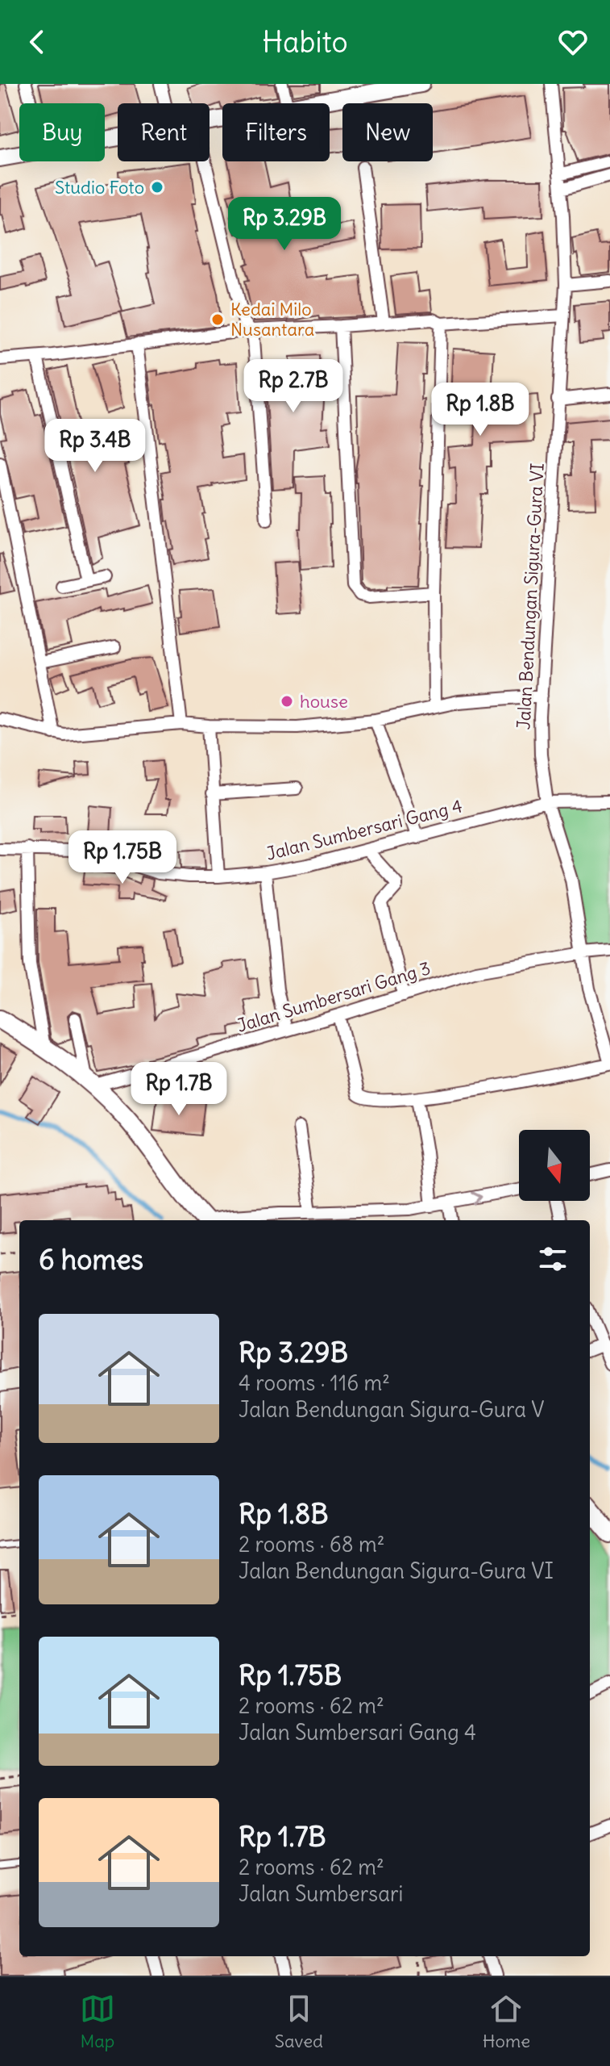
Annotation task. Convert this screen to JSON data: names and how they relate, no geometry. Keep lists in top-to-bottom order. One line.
{"streets":{"street":["Jalan Bendungan Sigura-Gura VI","Jalan Sumbersari Gang 4","Jalan Sumbersari Gang 3"]},"crossings":[["Jalan Bendungan Sigura-Gura VI","Jalan Sumbersari Gang 4"],["Jalan Bendungan Sigura-Gura VI","Jalan Sumbersari Gang 3"]],"places":["Studio Foto","Kedai Milo Nusantara","house"],"north":"bottom","page":{"header":"Habito","chip":["Buy","Rent","Filters","New"],"price":["Rp 3.29B","Rp 2.7B","Rp 1.8B","Rp 3.4B","Rp 1.75B","Rp 1.7B"],"heading":"6 homes","list":[{"name":"Rp 3.29B","note":"4 rooms · 116 m² · Jalan Bendungan Sigura-Gura V"},{"name":"Rp 1.8B","note":"2 rooms · 68 m² · Jalan Bendungan Sigura-Gura VI"},{"name":"Rp 1.75B","note":"2 rooms · 62 m² · Jalan Sumbersari Gang 4"},{"name":"Rp 1.7B","note":"2 rooms · 62 m² · Jalan Sumbersari"}],"tabs":["Map","Saved","Home"]}}
